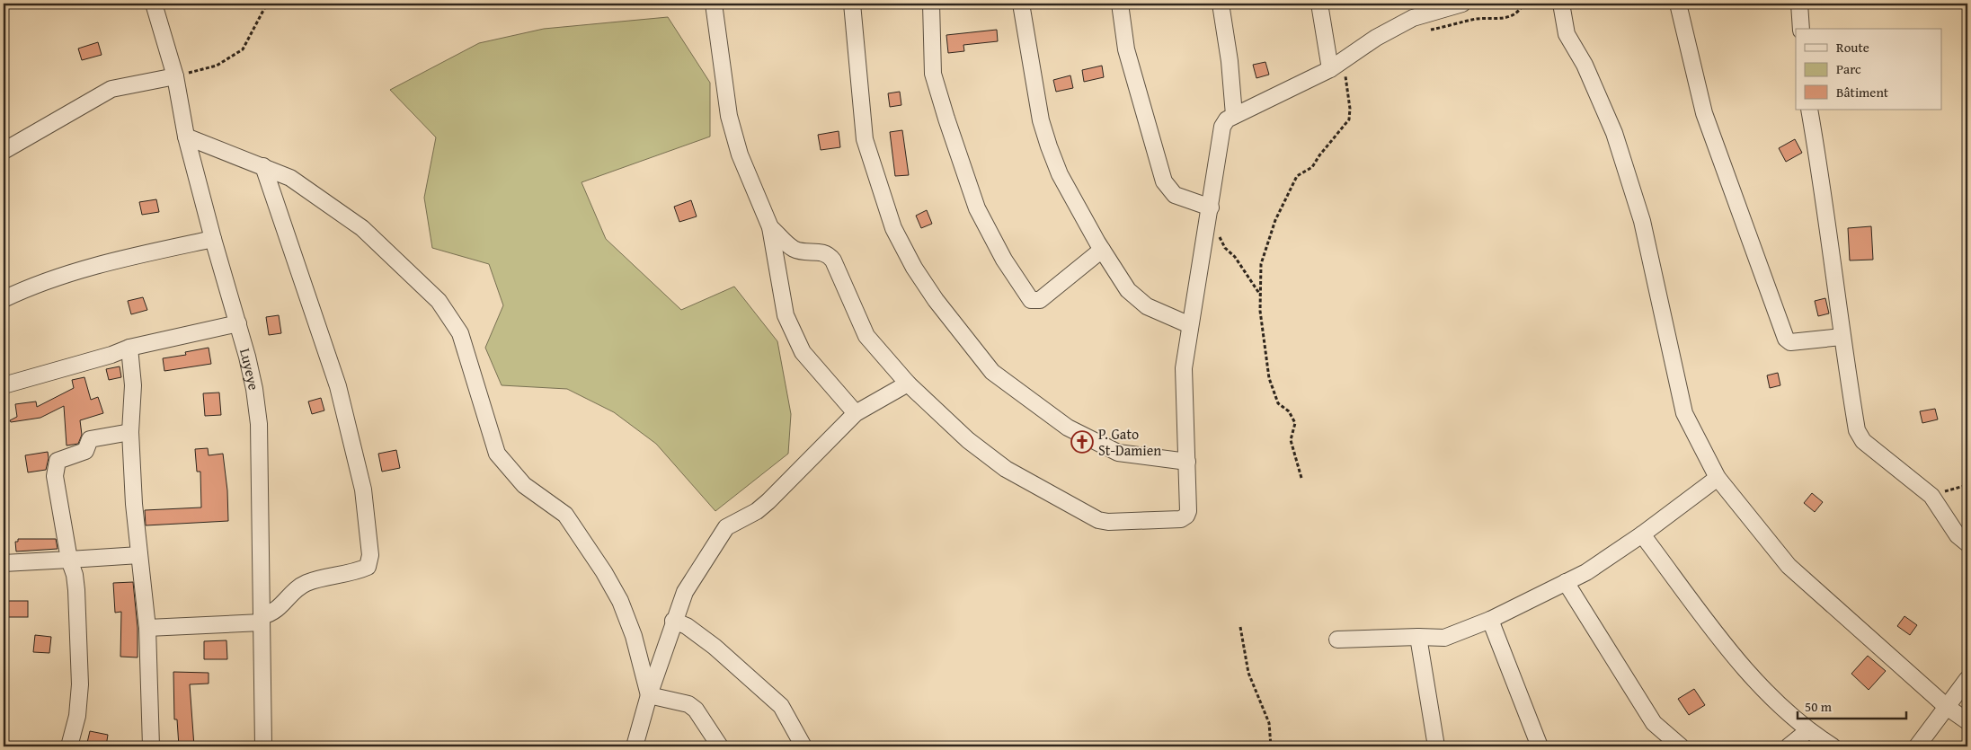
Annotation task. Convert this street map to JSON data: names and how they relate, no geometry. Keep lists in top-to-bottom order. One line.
{"streets":{"street":["Luyeye"]},"places":{"church":["P. Gato St-Damien"]},"legend":["Route","Parc","Bâtiment"],"scale_bar":"50 m"}
